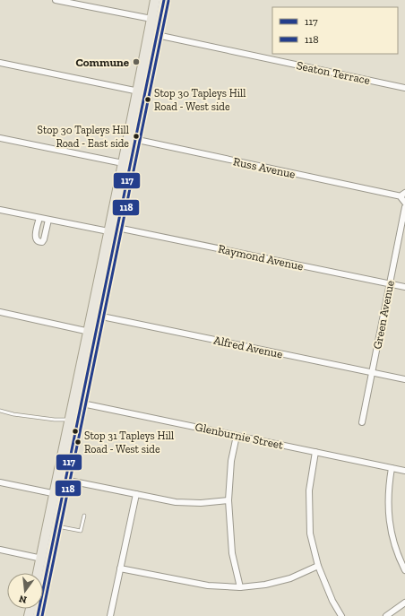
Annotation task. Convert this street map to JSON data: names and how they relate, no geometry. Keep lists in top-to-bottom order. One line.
{"streets":{"street":["Seaton Terrace","Russ Avenue","Raymond Avenue","Green Avenue","Alfred Avenue","Glenburnie Street"]},"crossings":[["Raymond Avenue","Green Avenue"],["Green Avenue","Alfred Avenue"]],"places":["Commune","Stop 30 Tapleys Hill Road - West side","Stop 30 Tapleys Hill Road - East side","Stop 31 Tapleys Hill Road - West side"],"lines":["transit line 117","transit line 118"],"legend":["117","118"],"north":"bottom"}
